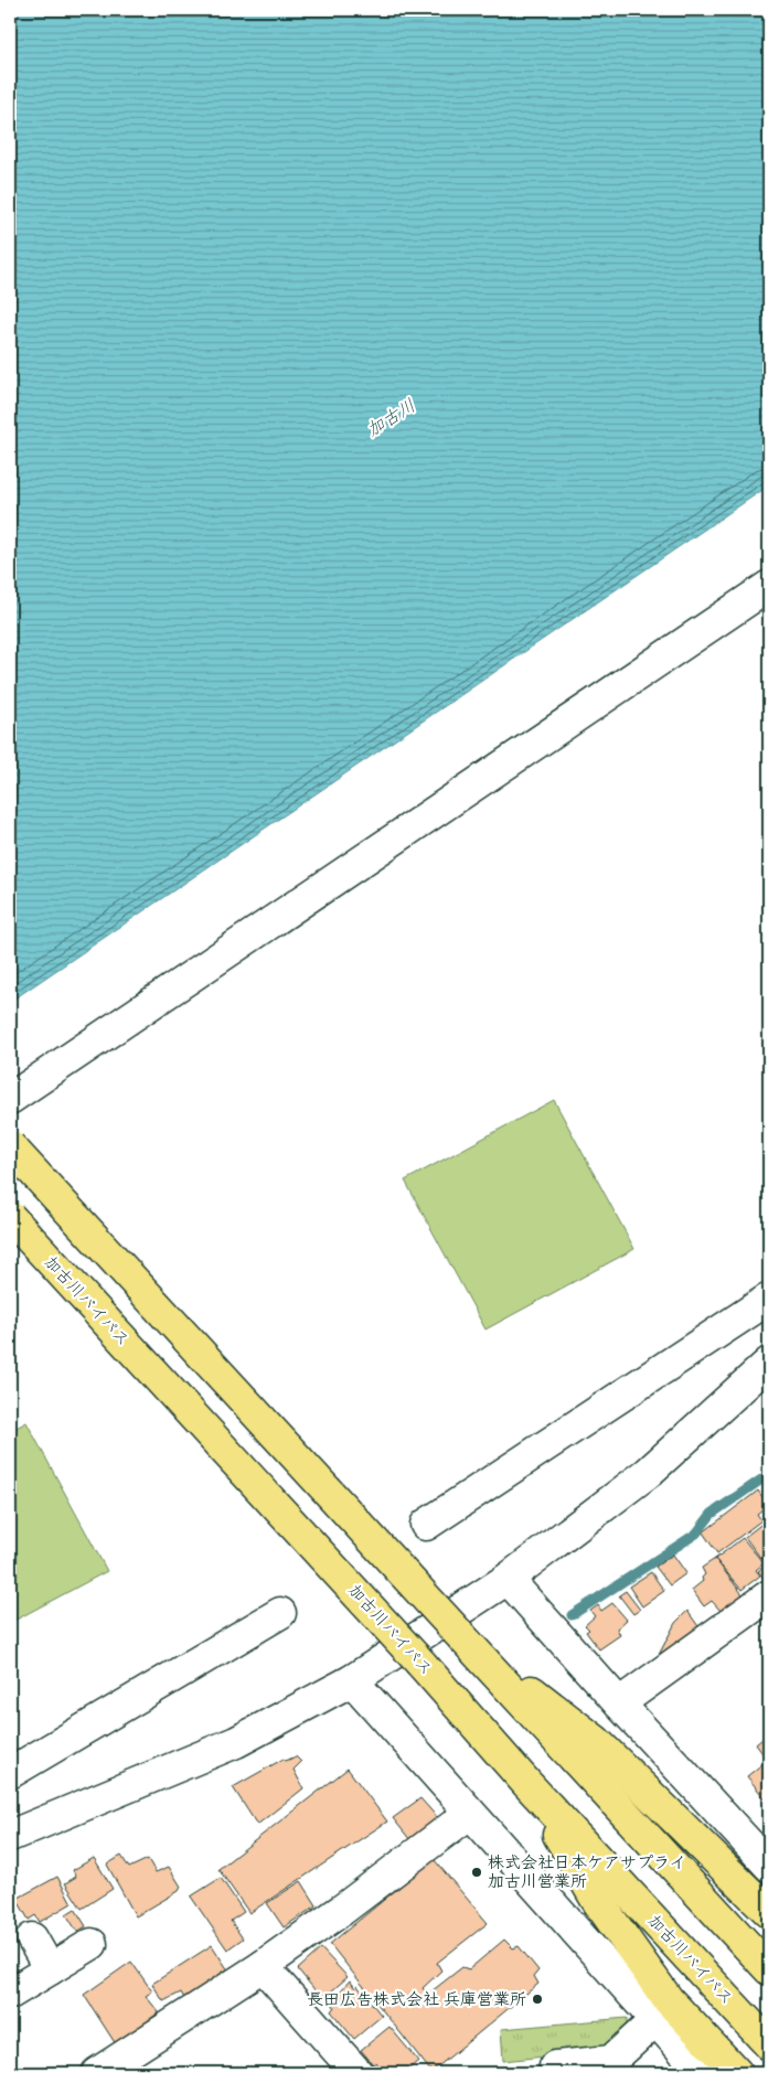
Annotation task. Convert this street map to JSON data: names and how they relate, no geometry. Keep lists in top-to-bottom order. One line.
{"streets":{"highway":["加古川バイパス"]},"water":["加古川"],"places":["株式会社日本ケアサプライ 加古川営業所","長田広告株式会社 兵庫営業所"]}
